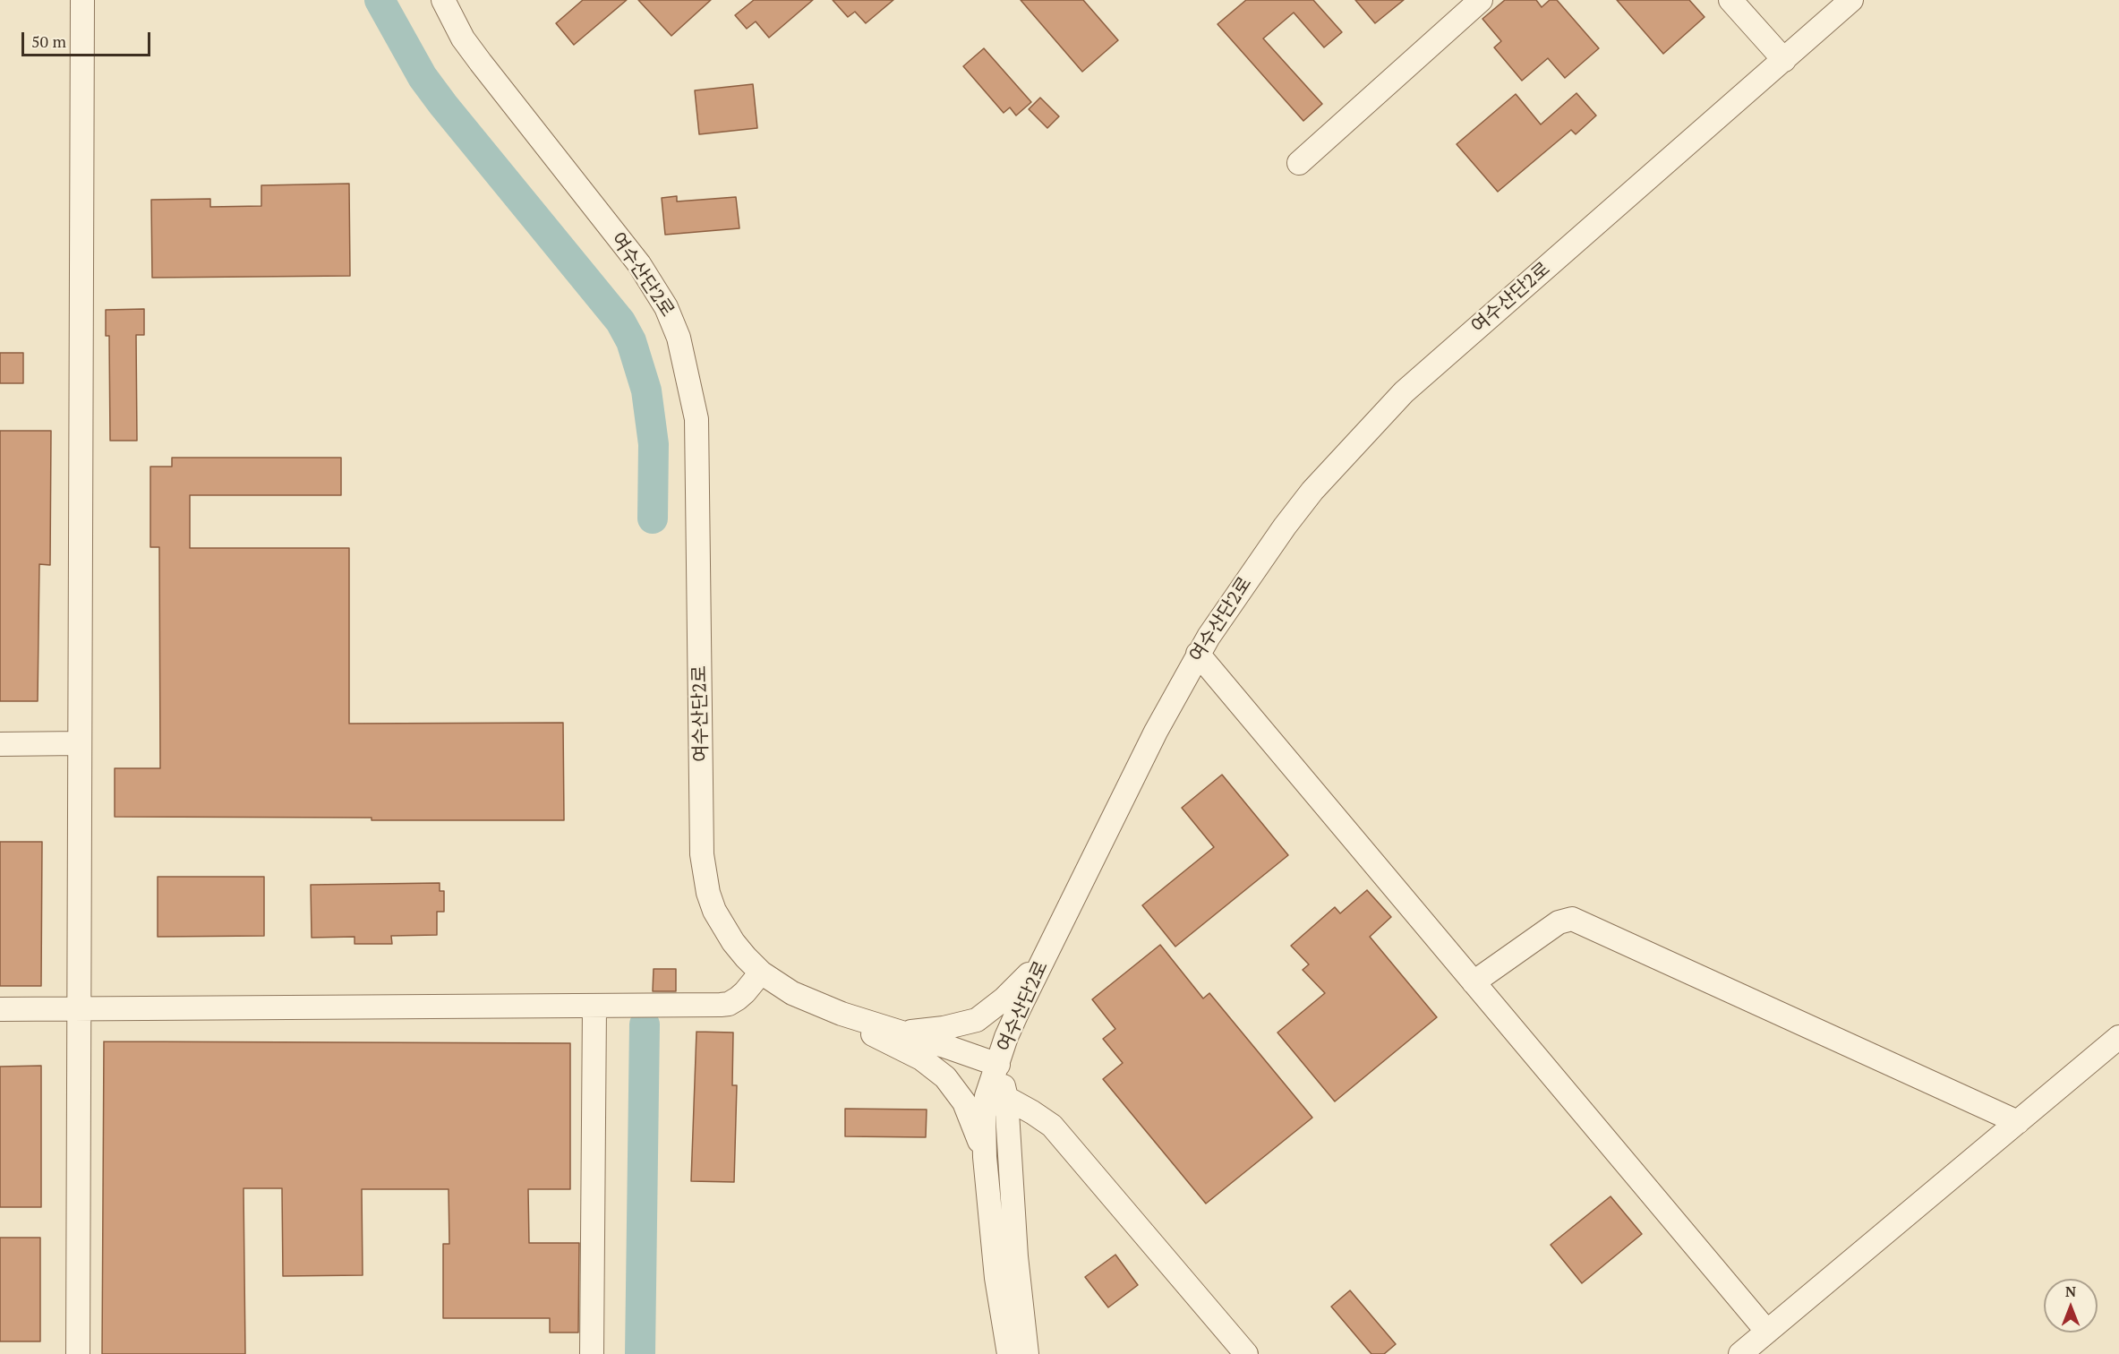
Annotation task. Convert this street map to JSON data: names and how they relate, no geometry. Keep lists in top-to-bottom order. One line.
{"streets":{"street":["여수산단2로"]},"scale_bar":"50 m","north":"top"}
